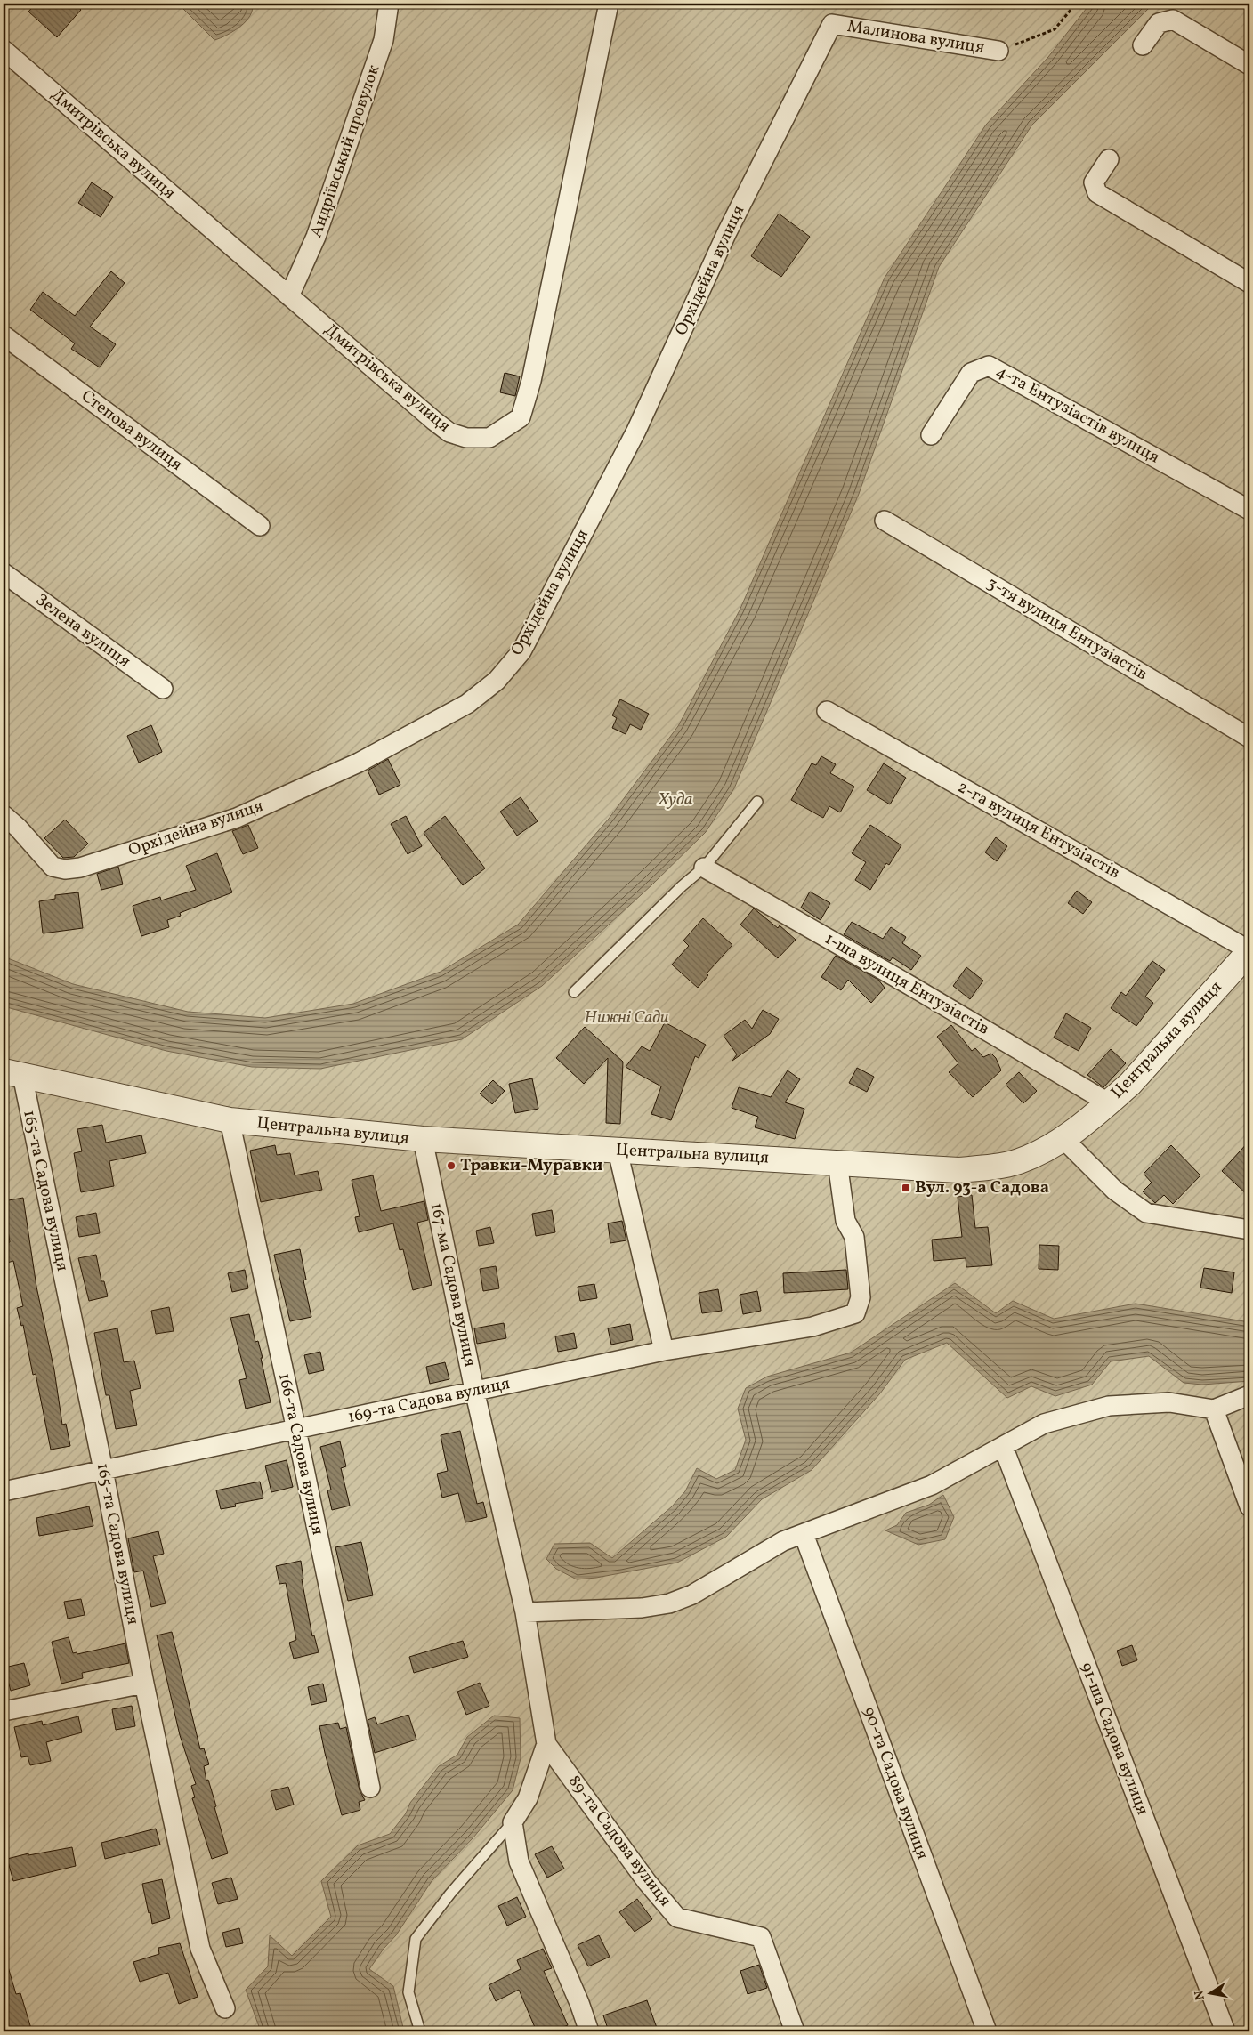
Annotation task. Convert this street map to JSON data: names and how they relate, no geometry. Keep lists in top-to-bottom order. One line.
{"streets":{"street":["Малинова вулиця","Дмитрівська вулиця","Андріївський провулок","Орхідейна вулиця","4-та Ентузіастів вулиця","Степова вулиця","3-тя вулиця Ентузіастів","Зелена вулиця","2-га вулиця Ентузіастів","1-ша вулиця Ентузіастів","Центральна вулиця","165-та Садова вулиця","167-ма Садова вулиця","169-та Садова вулиця","166-та Садова вулиця","91-ша Садова вулиця","90-та Садова вулиця","89-та Садова вулиця"]},"crossings":[["Малинова вулиця","Орхідейна вулиця"],["Дмитрівська вулиця","Андріївський провулок"],["2-га вулиця Ентузіастів","Центральна вулиця"],["1-ша вулиця Ентузіастів","Центральна вулиця"],["Центральна вулиця","165-та Садова вулиця"],["Центральна вулиця","167-ма Садова вулиця"],["Центральна вулиця","169-та Садова вулиця"],["Центральна вулиця","166-та Садова вулиця"],["165-та Садова вулиця","169-та Садова вулиця"],["167-ма Садова вулиця","169-та Садова вулиця"],["167-ма Садова вулиця","89-та Садова вулиця"],["169-та Садова вулиця","166-та Садова вулиця"]],"water":["Худа"],"parks":["Нижні Сади"],"places":{"other":["Травки-Муравки"],"transit":["Вул. 93-а Садова"]},"north":"left"}
